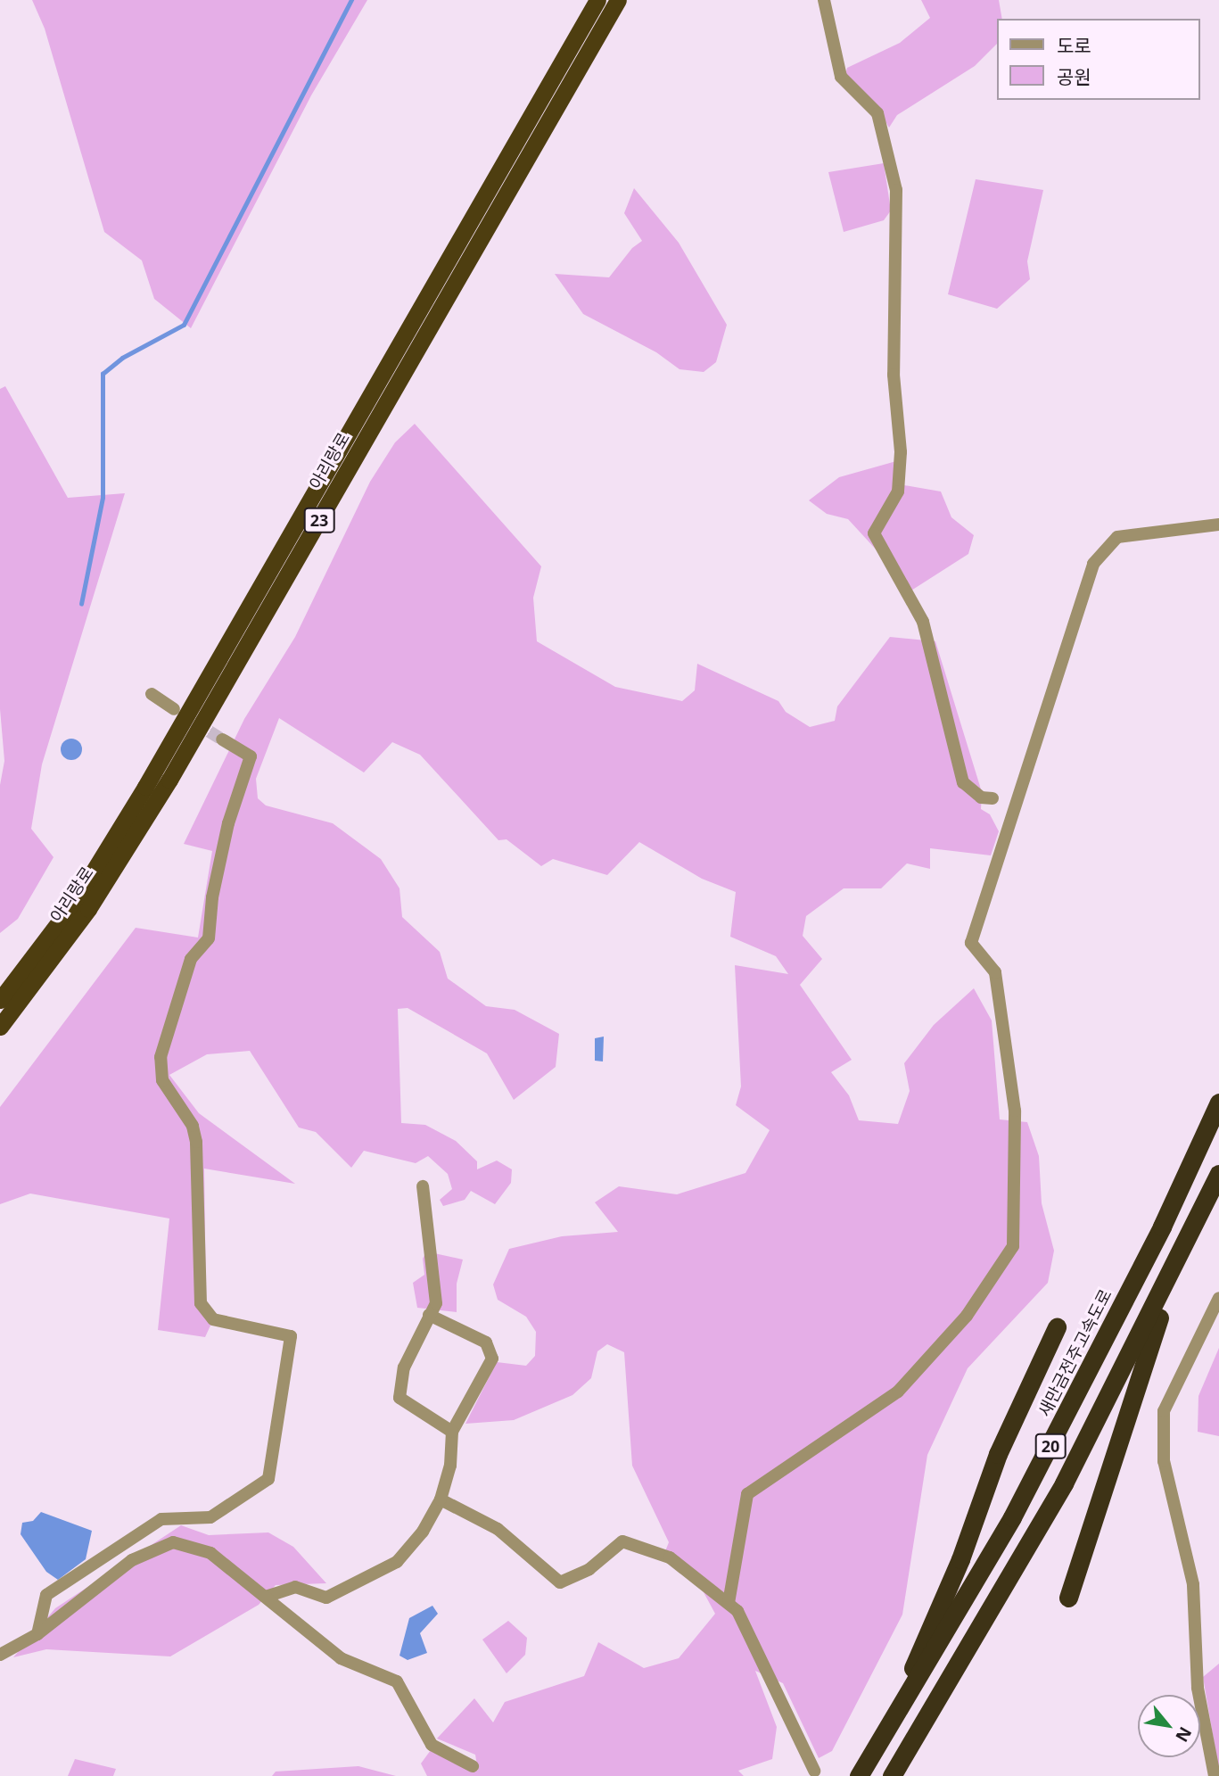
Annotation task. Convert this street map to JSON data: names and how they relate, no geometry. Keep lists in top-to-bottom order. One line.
{"streets":{"highway":["아리랑로","23","새만금전주고속도로","20"]},"legend":["도로","공원"],"north":"bottom right"}
